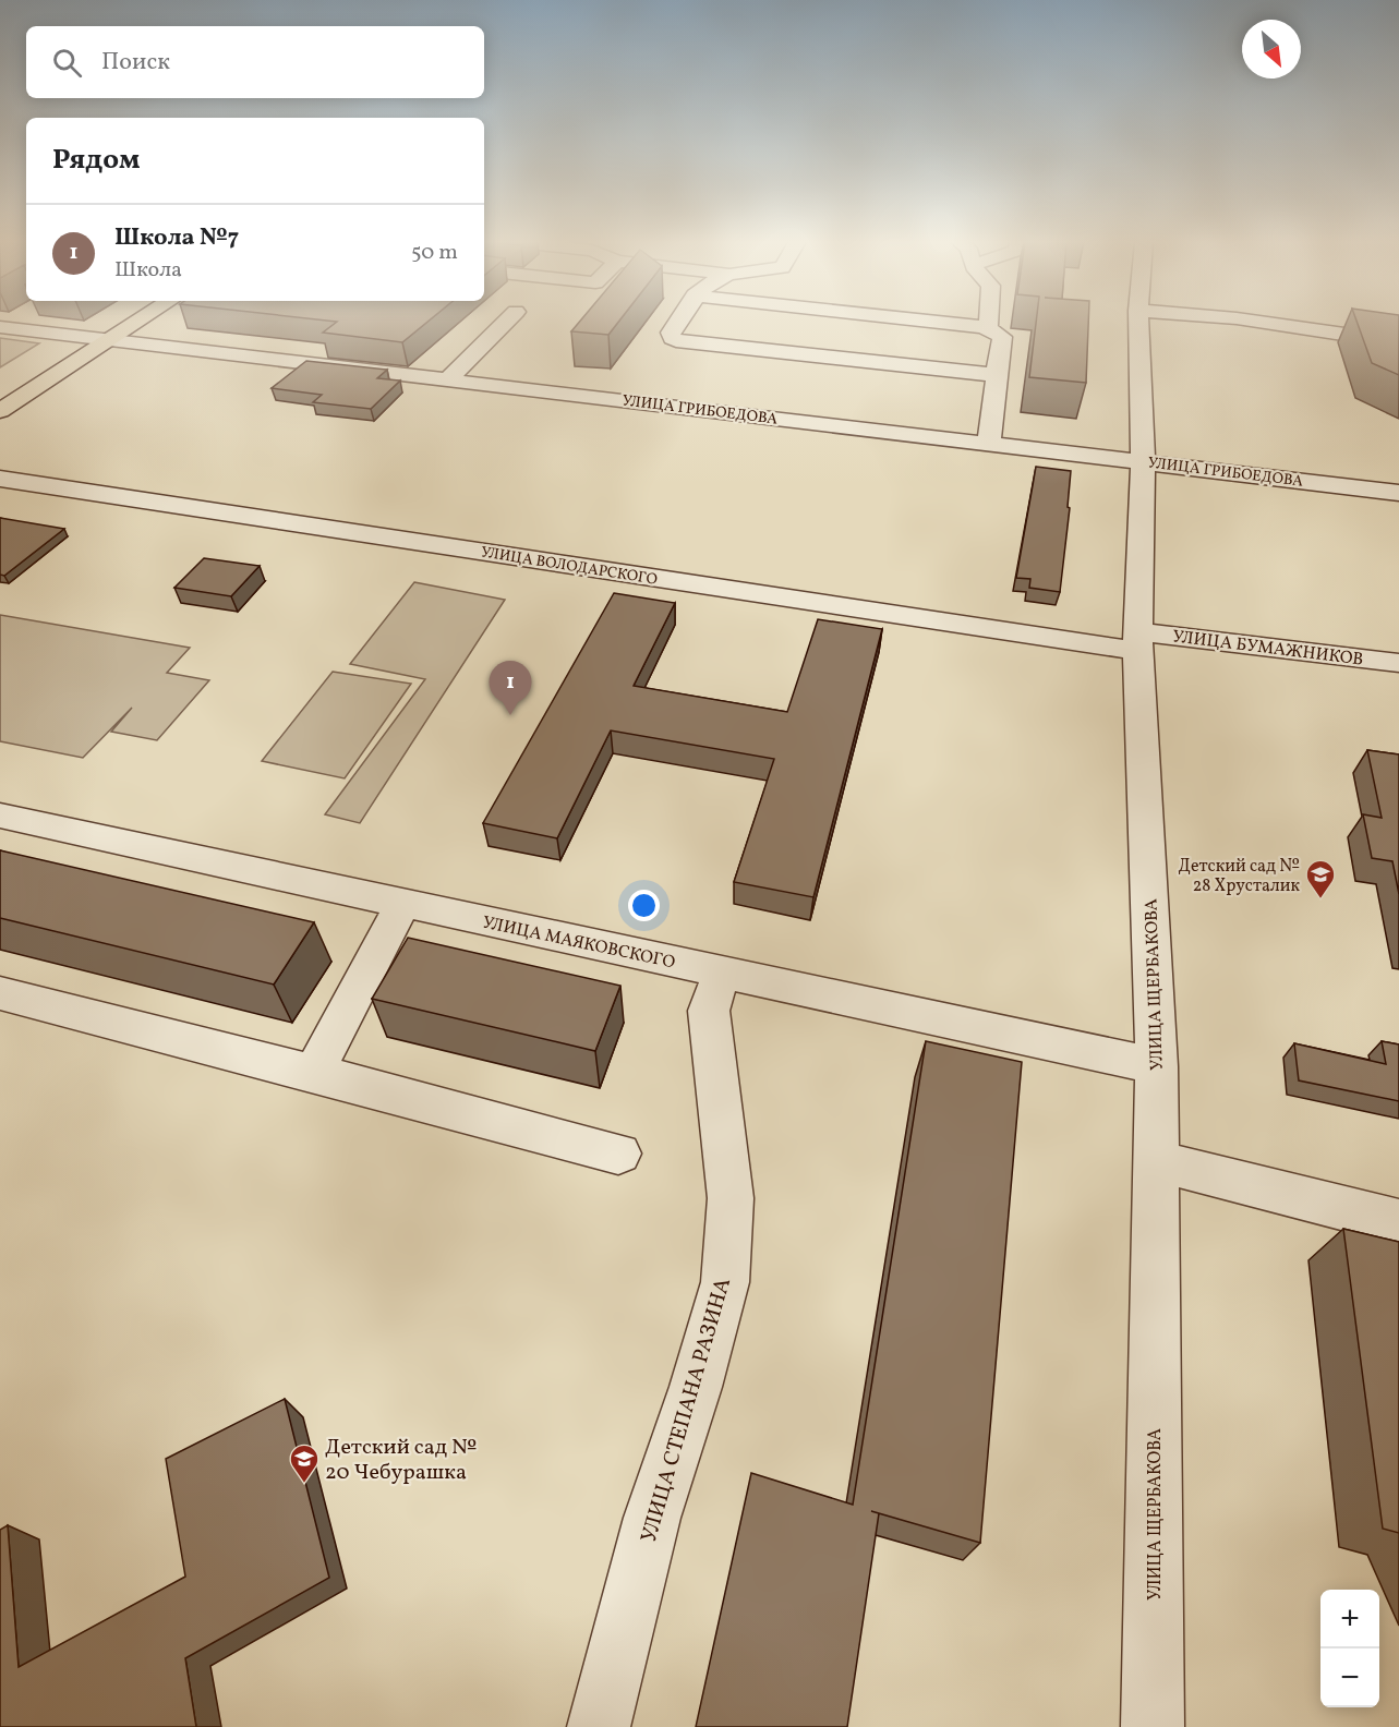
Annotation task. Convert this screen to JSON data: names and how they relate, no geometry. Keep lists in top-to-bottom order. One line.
{"streets":{"street":["УЛИЦА ГРИБОЕДОВА","УЛИЦА ВОЛОДАРСКОГО","УЛИЦА БУМАЖНИКОВ","УЛИЦА МАЯКОВСКОГО","УЛИЦА ЩЕРБАКОВА","УЛИЦА СТЕПАНА РАЗИНА"]},"crossings":[["УЛИЦА ГРИБОЕДОВА","УЛИЦА ЩЕРБАКОВА"],["УЛИЦА ВОЛОДАРСКОГО","УЛИЦА БУМАЖНИКОВ"],["УЛИЦА ВОЛОДАРСКОГО","УЛИЦА ЩЕРБАКОВА"],["УЛИЦА БУМАЖНИКОВ","УЛИЦА ЩЕРБАКОВА"],["УЛИЦА МАЯКОВСКОГО","УЛИЦА ЩЕРБАКОВА"],["УЛИЦА МАЯКОВСКОГО","УЛИЦА СТЕПАНА РАЗИНА"]],"places":{"school or university":["Детский сад № 28 Хрусталик","Детский сад № 20 Чебурашка"]},"north":"bottom right","page":{"search":"Поиск","heading":"Рядом","list":[{"mark":"1","name":"Школа №7","note":"Школа","value":"50 m"}],"pins":"1","map_buttons":["+","−"]}}
